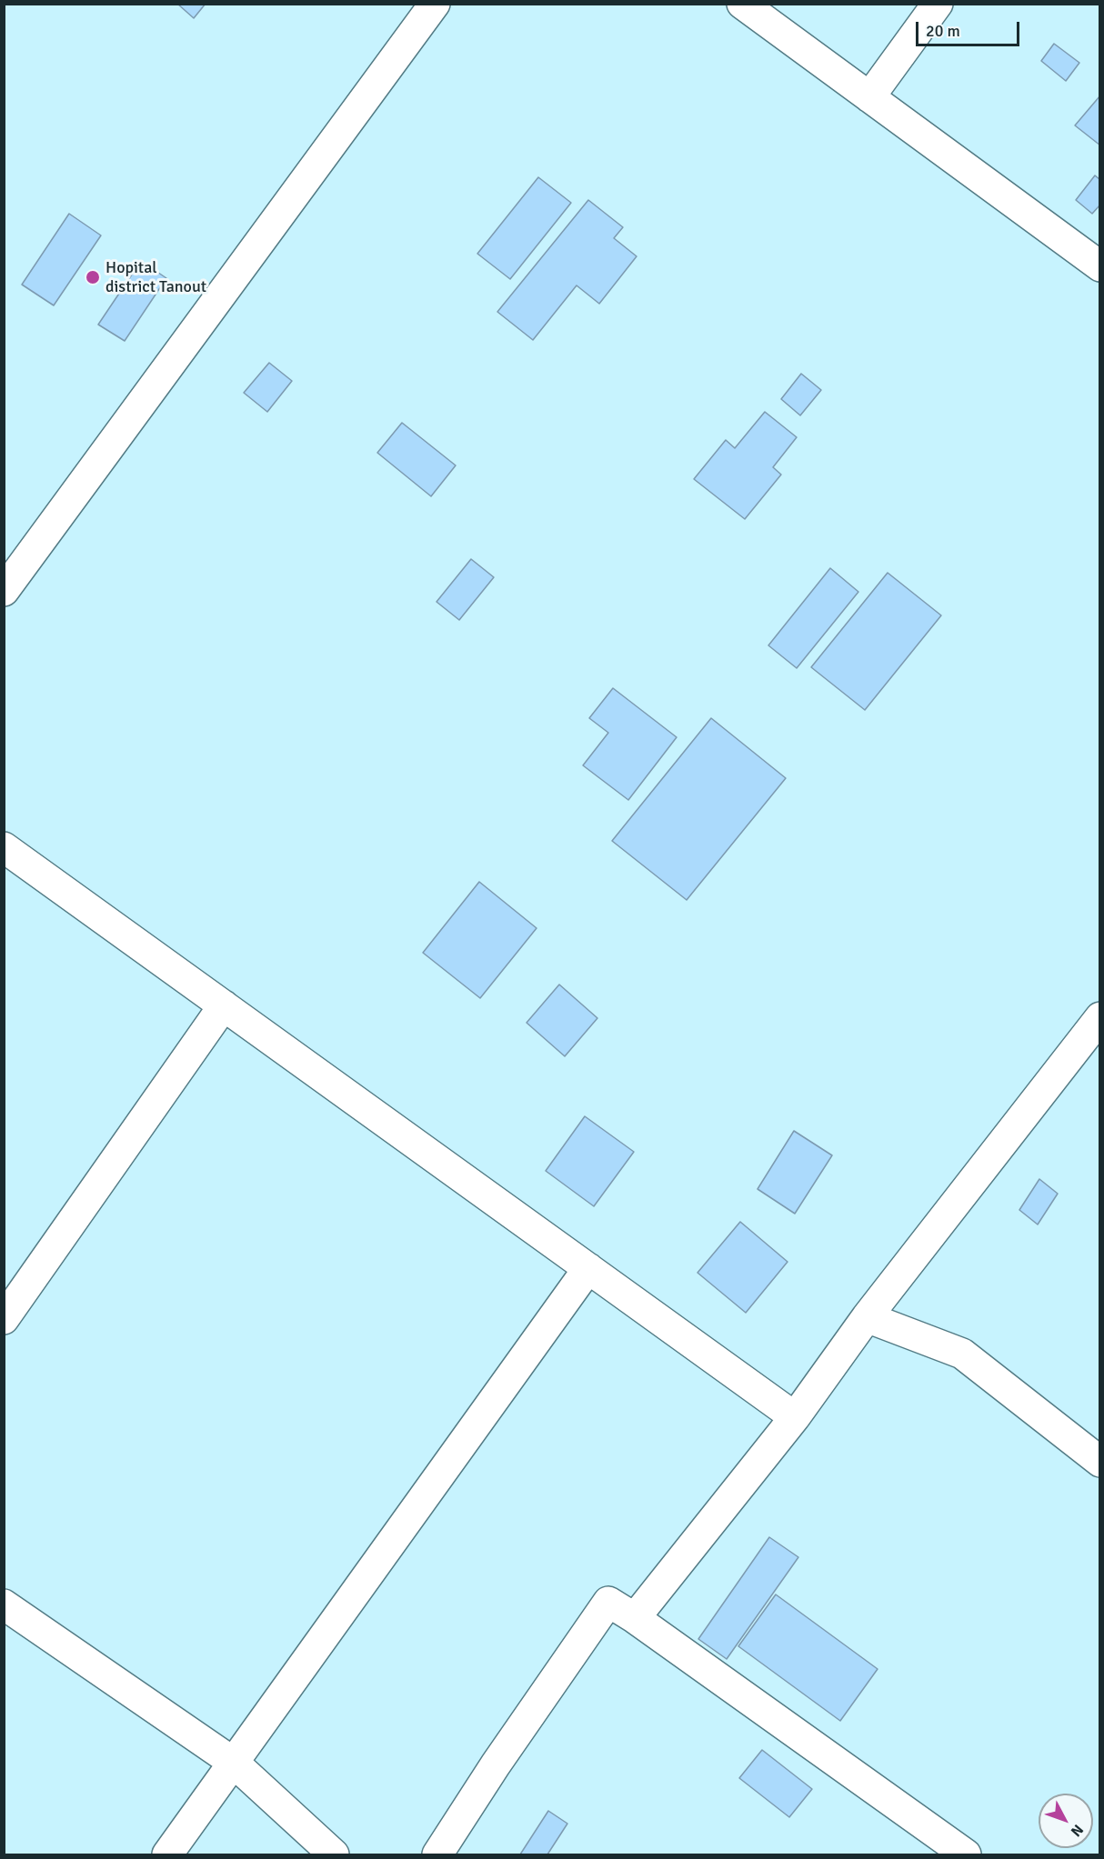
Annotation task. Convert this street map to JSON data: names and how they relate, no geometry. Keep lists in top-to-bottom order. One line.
{"places":["Hopital district Tanout"],"scale_bar":"20 m","north":"bottom right"}
